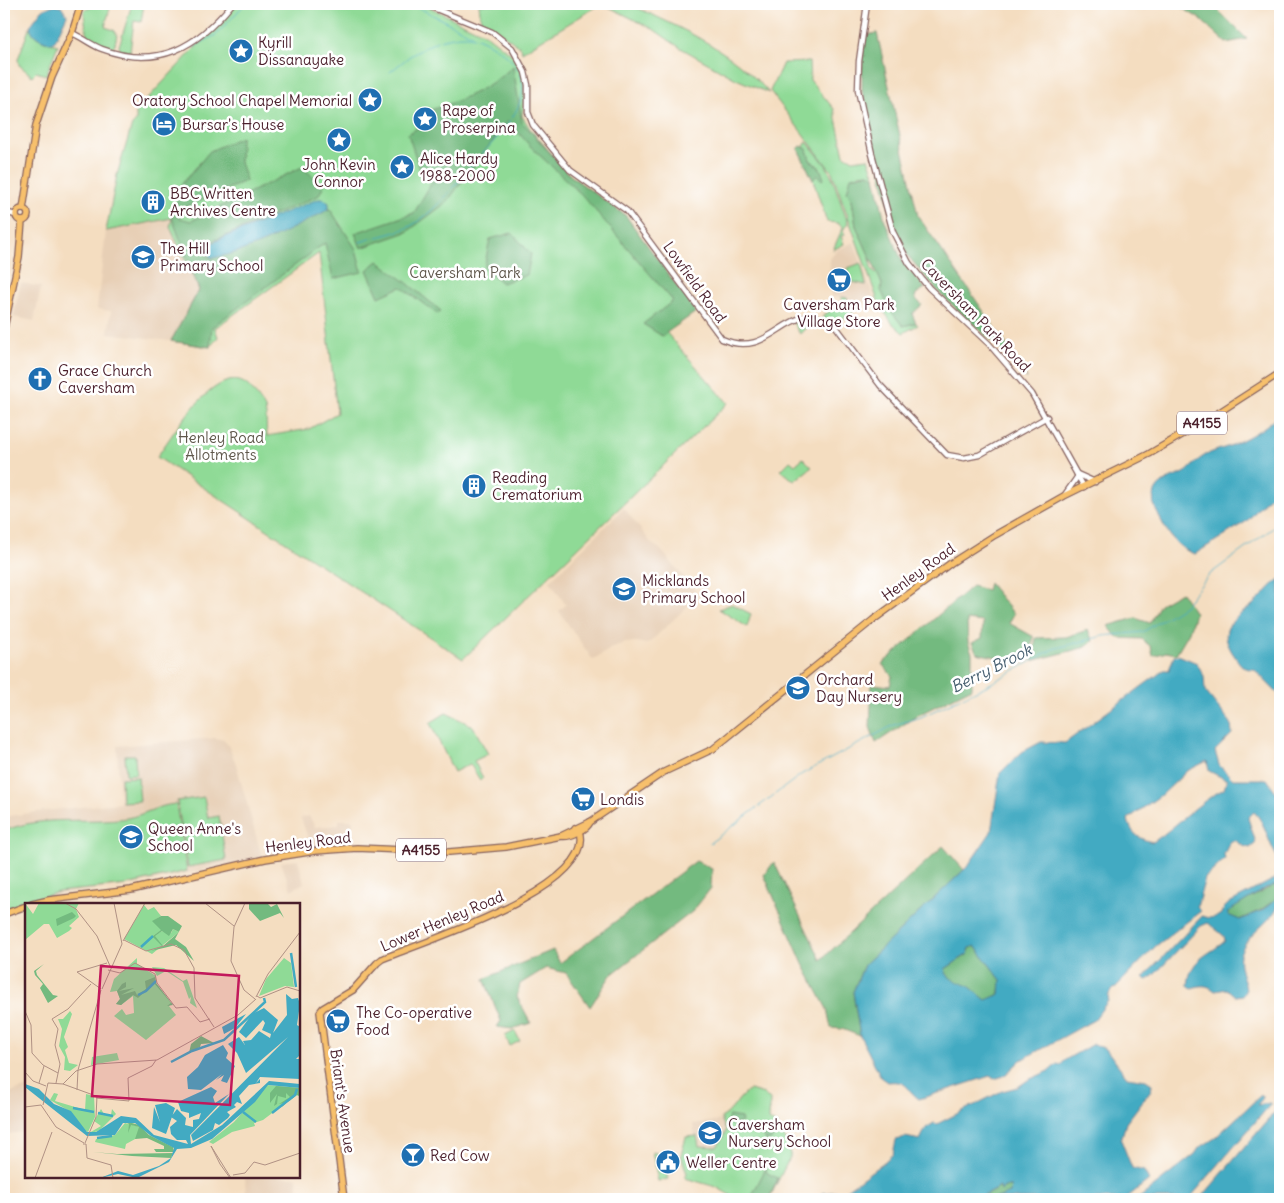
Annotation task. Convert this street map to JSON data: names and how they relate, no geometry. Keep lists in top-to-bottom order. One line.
{"streets":{"main road":["A4155","Henley Road","Lower Henley Road","Briant's Avenue"],"street":["Lowfield Road","Caversham Park Road"]},"crossings":[["Lowfield Road","Caversham Park Road"],["Caversham Park Road","Henley Road"],["Henley Road","Lower Henley Road"],["Lower Henley Road","Briant's Avenue"]],"water":["Berry Brook"],"parks":["Caversham Park","Henley Road Allotments"],"places":{"place":["Kyrill Dissanayake","Oratory School Chapel Memorial","Rape of Proserpina","John Kevin Connor","Alice Hardy 1988-2000"],"hotel":["Bursar's House"],"building":["BBC Written Archives Centre","Reading Crematorium"],"school or university":["The Hill Primary School","Micklands Primary School","Orchard Day Nursery","Queen Anne's School","Caversham Nursery School"],"supermarket":["Caversham Park Village Store","Londis","The Co-operative Food"],"church":["Grace Church Caversham"],"bar":["Red Cow"],"public building":["Weller Centre"]}}
